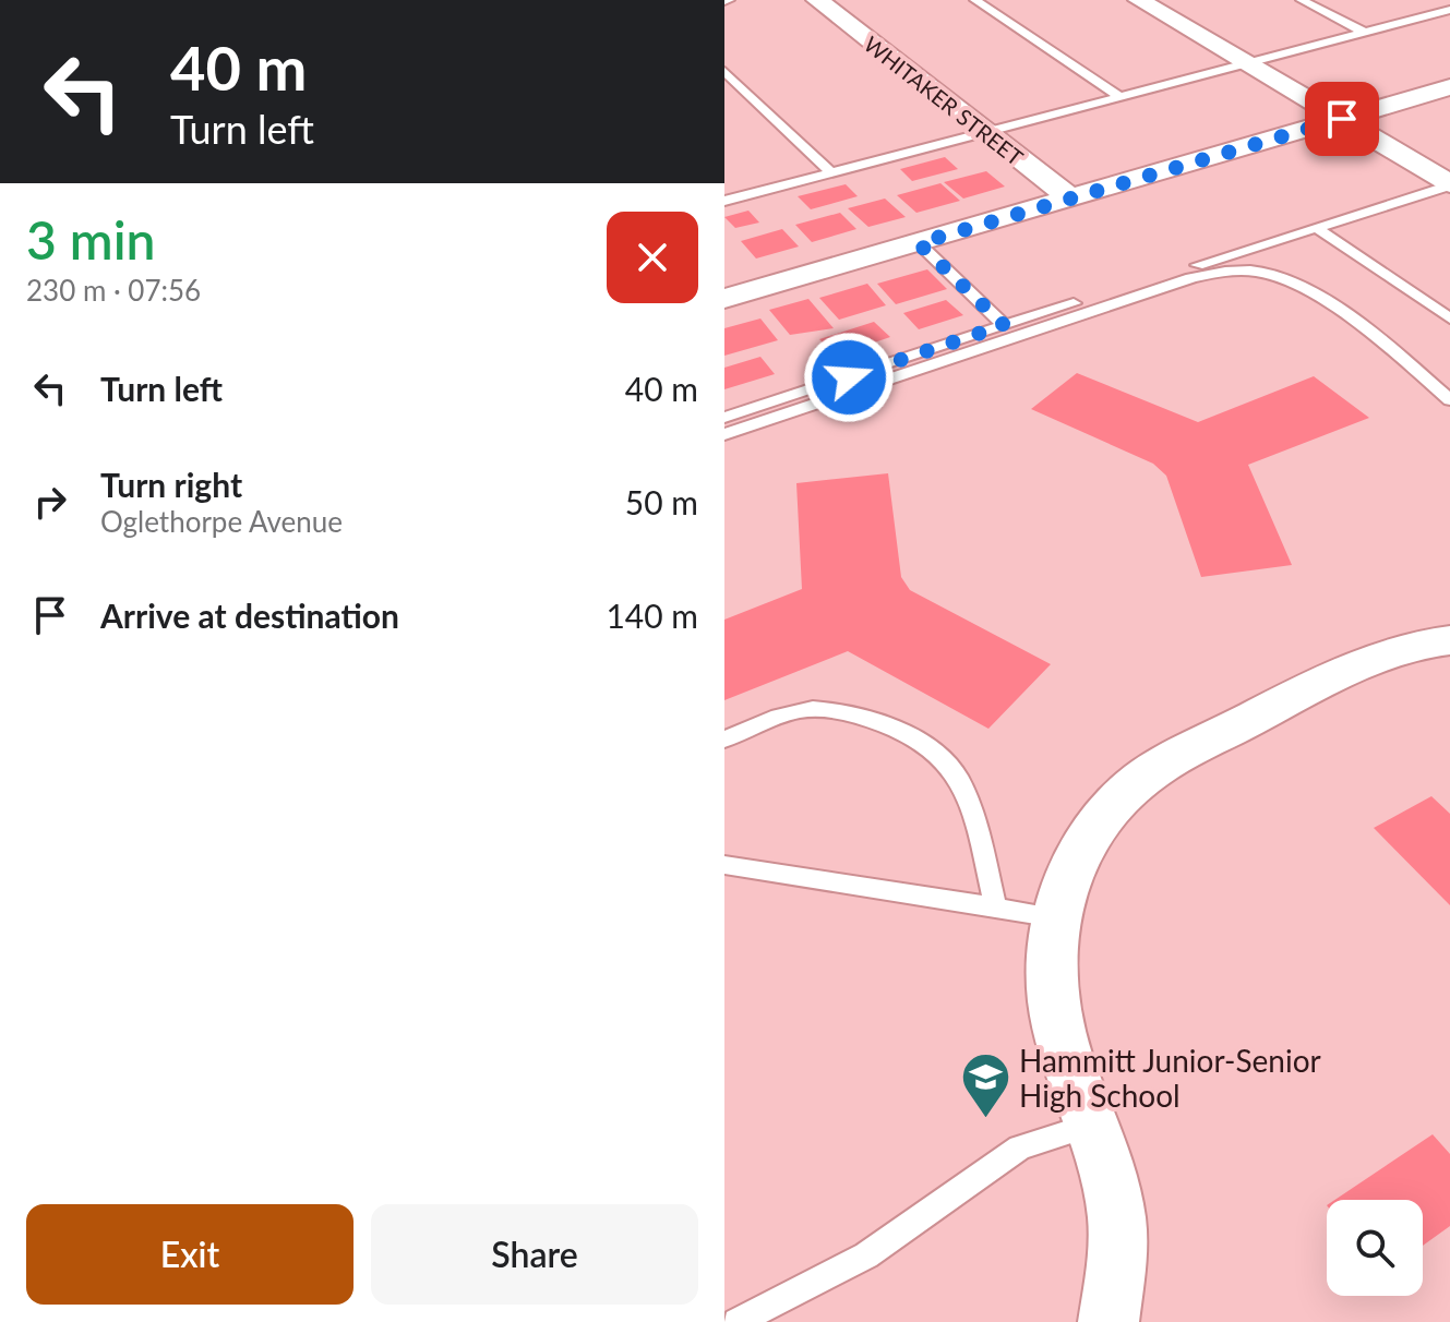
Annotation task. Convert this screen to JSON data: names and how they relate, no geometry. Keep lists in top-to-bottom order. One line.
{"streets":{"street":["WHITAKER STREET"]},"places":{"school or university":["Hammitt Junior-Senior High School"]},"page":{"turn":["40 m","Turn left"],"heading":["3 min","230 m · 07:56"],"list":[{"name":"Turn left","value":"40 m"},{"name":"Turn right","note":"Oglethorpe Avenue","value":"50 m"},{"name":"Arrive at destination","value":"140 m"}],"buttons":["Exit","Share"]}}
